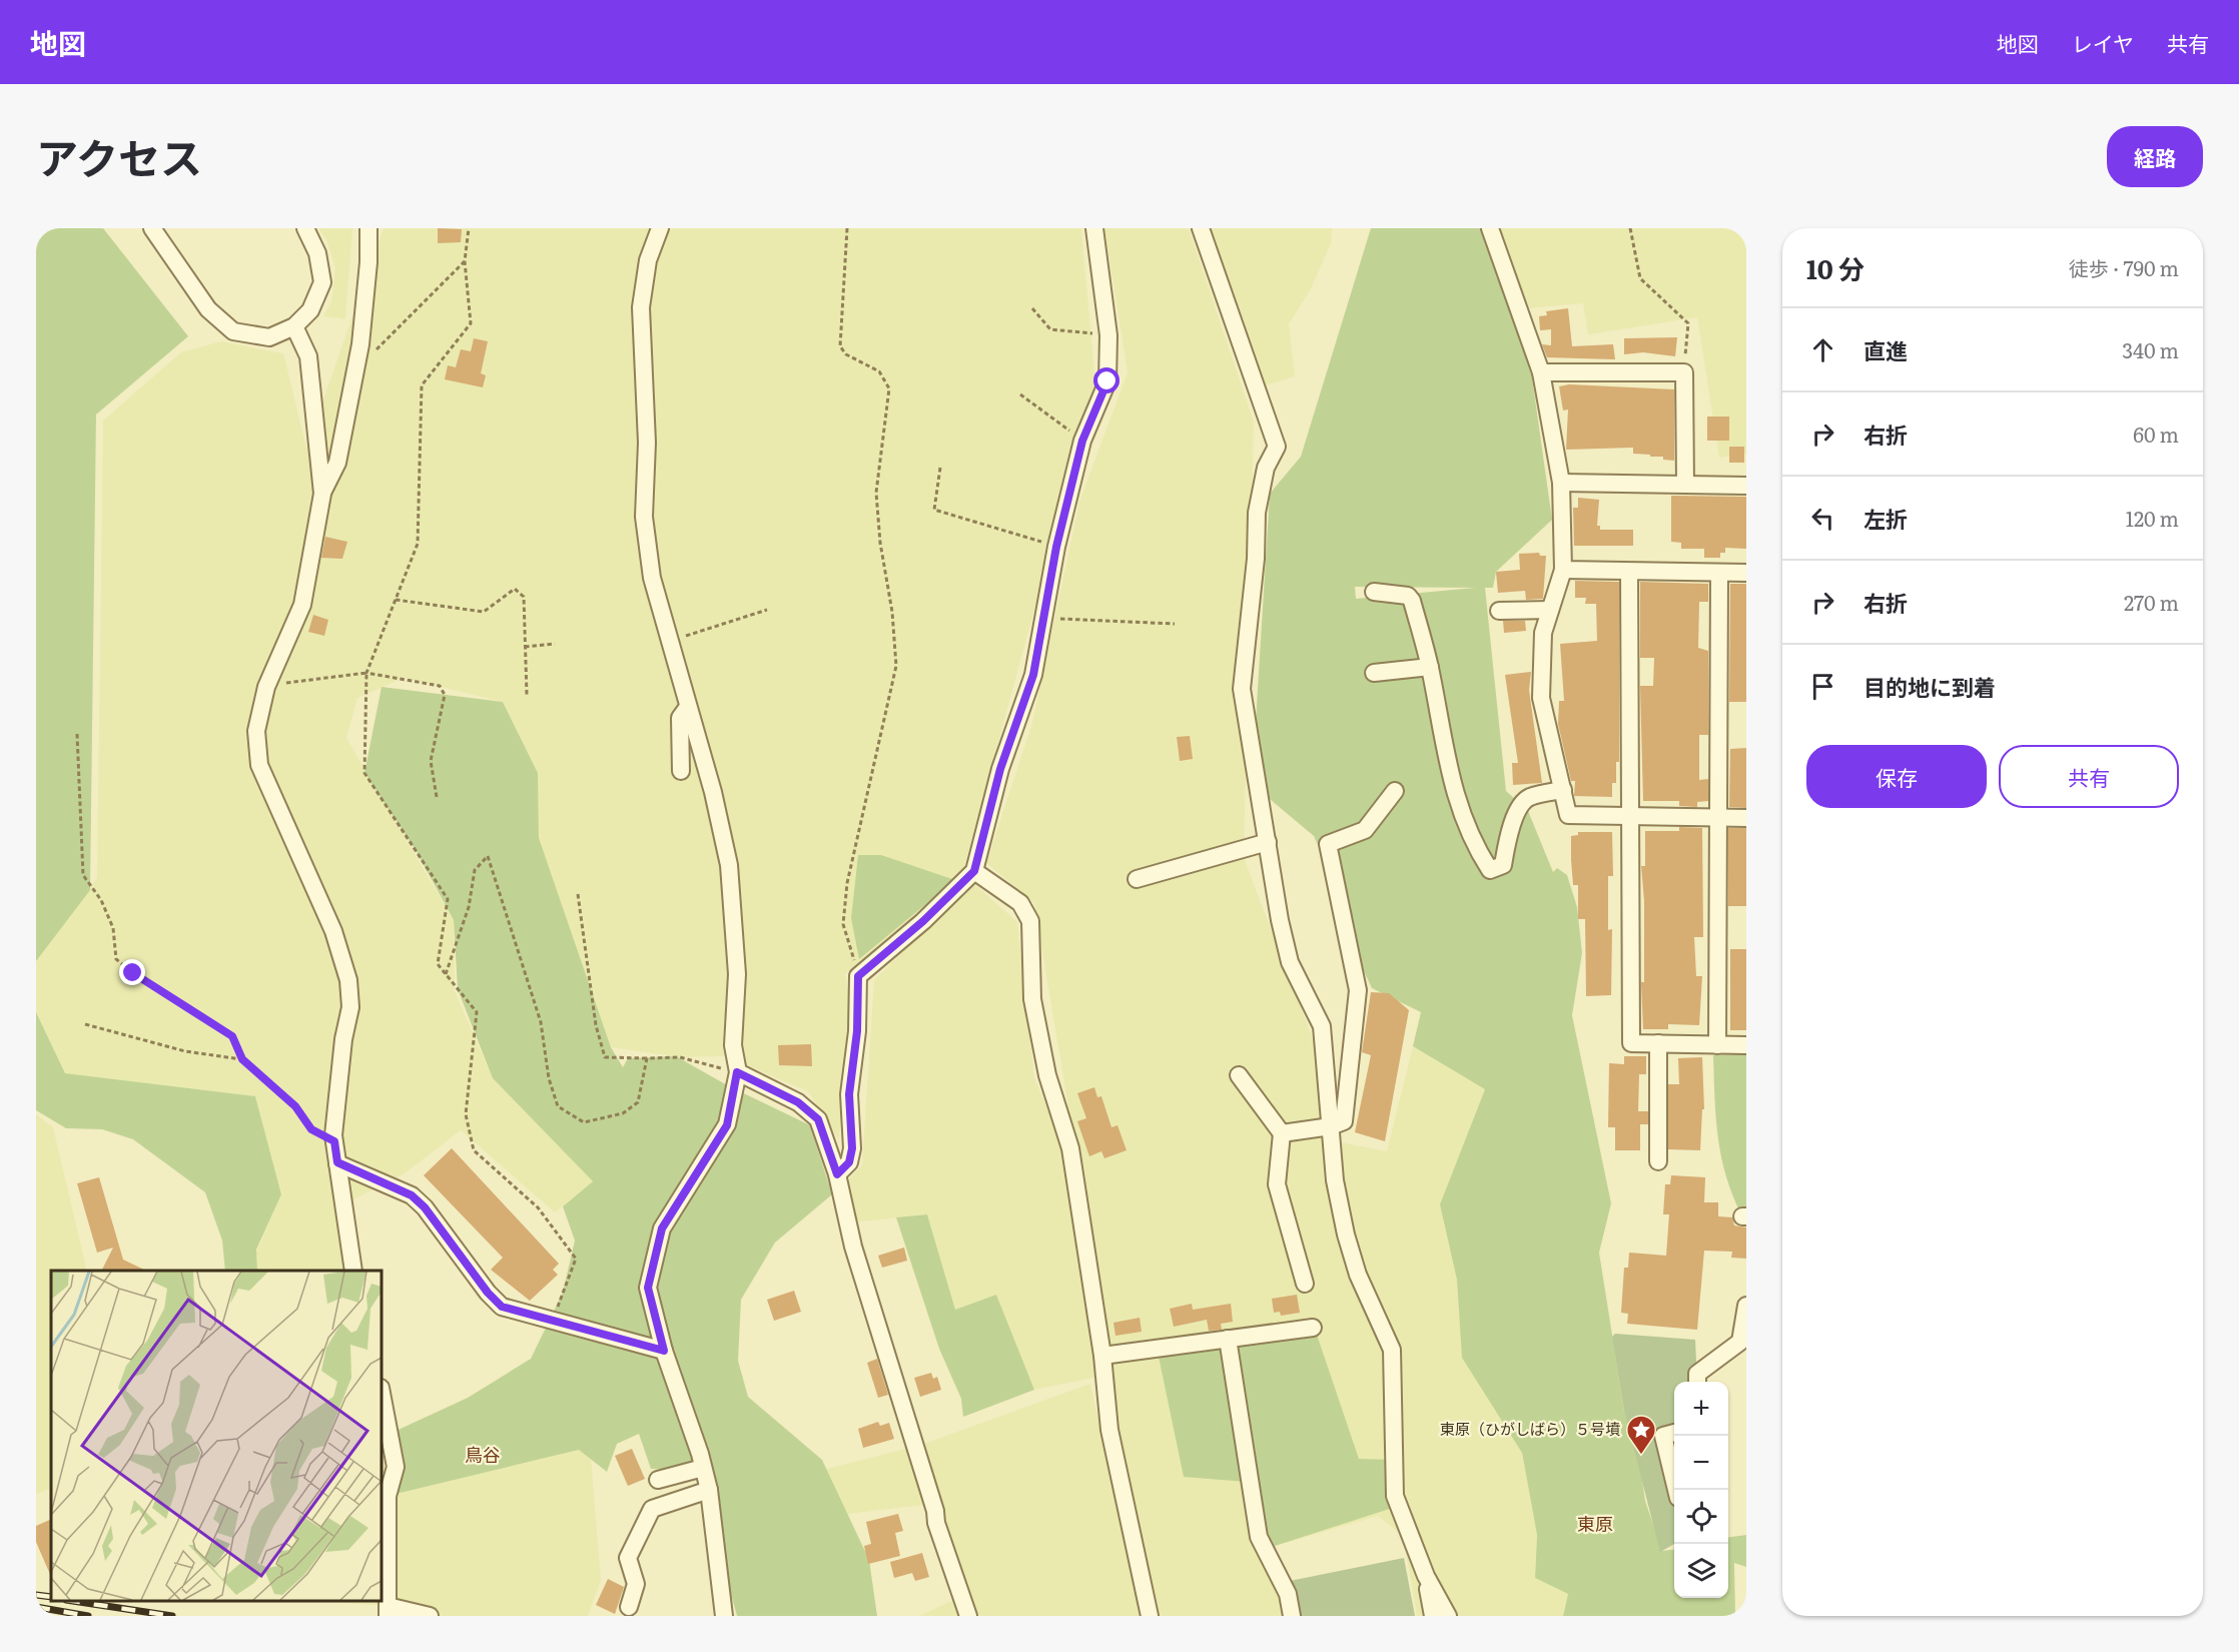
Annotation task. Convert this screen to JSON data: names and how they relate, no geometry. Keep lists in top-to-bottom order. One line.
{"districts":["鳥谷","東原"],"places":{"place":["東原（ひがしばら）５号墳"]},"page":{"header":"地図","nav":["地図","レイヤ","共有"],"title":"アクセス","buttons":["経路",["保存","共有"]],"heading":["10 分","徒歩 · 790 m"],"list":[["直進","340 m"],["右折","60 m"],["左折","120 m"],["右折","270 m"],"目的地に到着"],"map_buttons":["+","−"]}}
